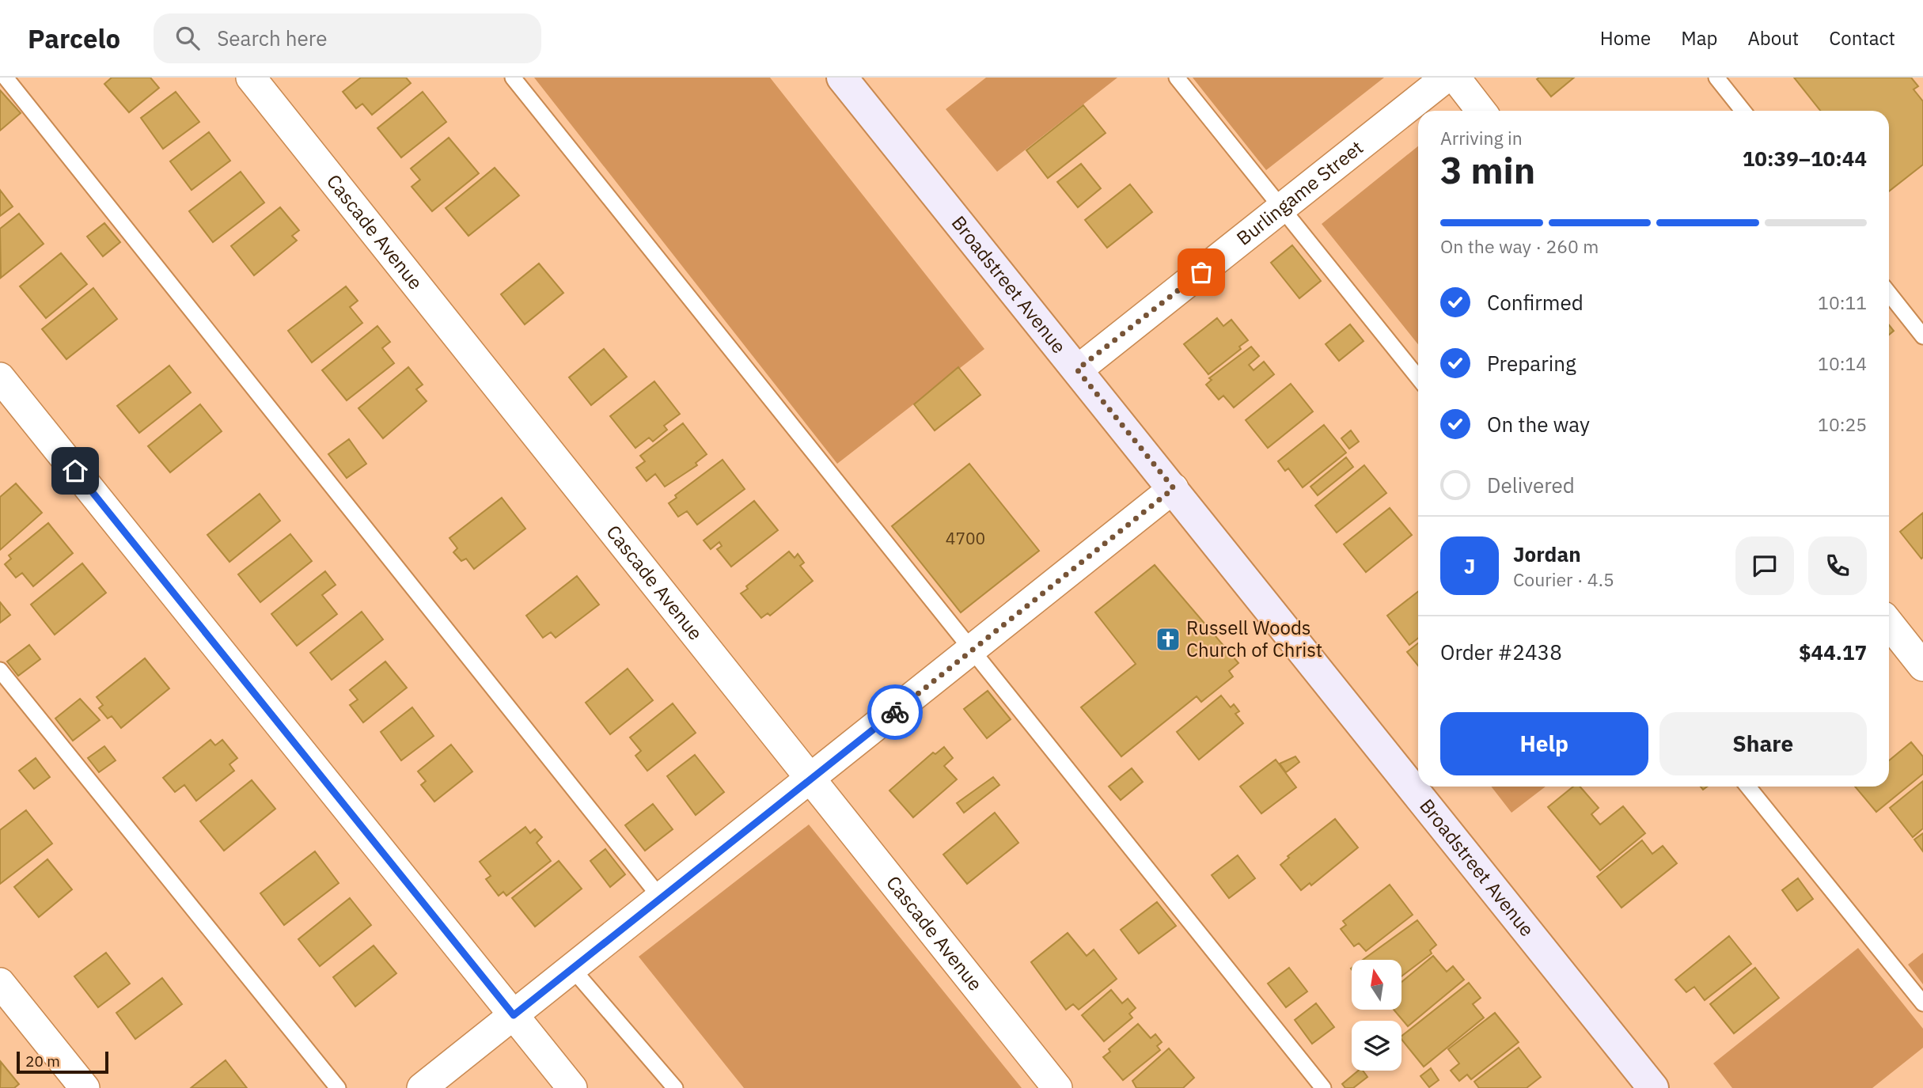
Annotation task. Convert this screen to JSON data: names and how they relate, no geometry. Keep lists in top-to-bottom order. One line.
{"streets":{"street":["Burlingame Street","Cascade Avenue","Broadstreet Avenue"]},"crossings":[["Burlingame Street","Broadstreet Avenue"]],"places":{"church":["Russell Woods Church of Christ"]},"house_numbers":["4700"],"scale_bar":"20 m","north":"top","page":{"header":"Parcelo","search":"Search here","nav":["Home","Map","About","Contact"],"heading":["3 min","Arriving in","10:39–10:44"],"panel":["Jordan","Courier · 4.5","Order #2438","$44.17"],"bar":"On the way · 260 m","list":[["Confirmed","10:11"],["Preparing","10:14"],["On the way","10:25"],"Delivered"],"round":"J","buttons":["Help","Share"],"scale":"20 m"}}
